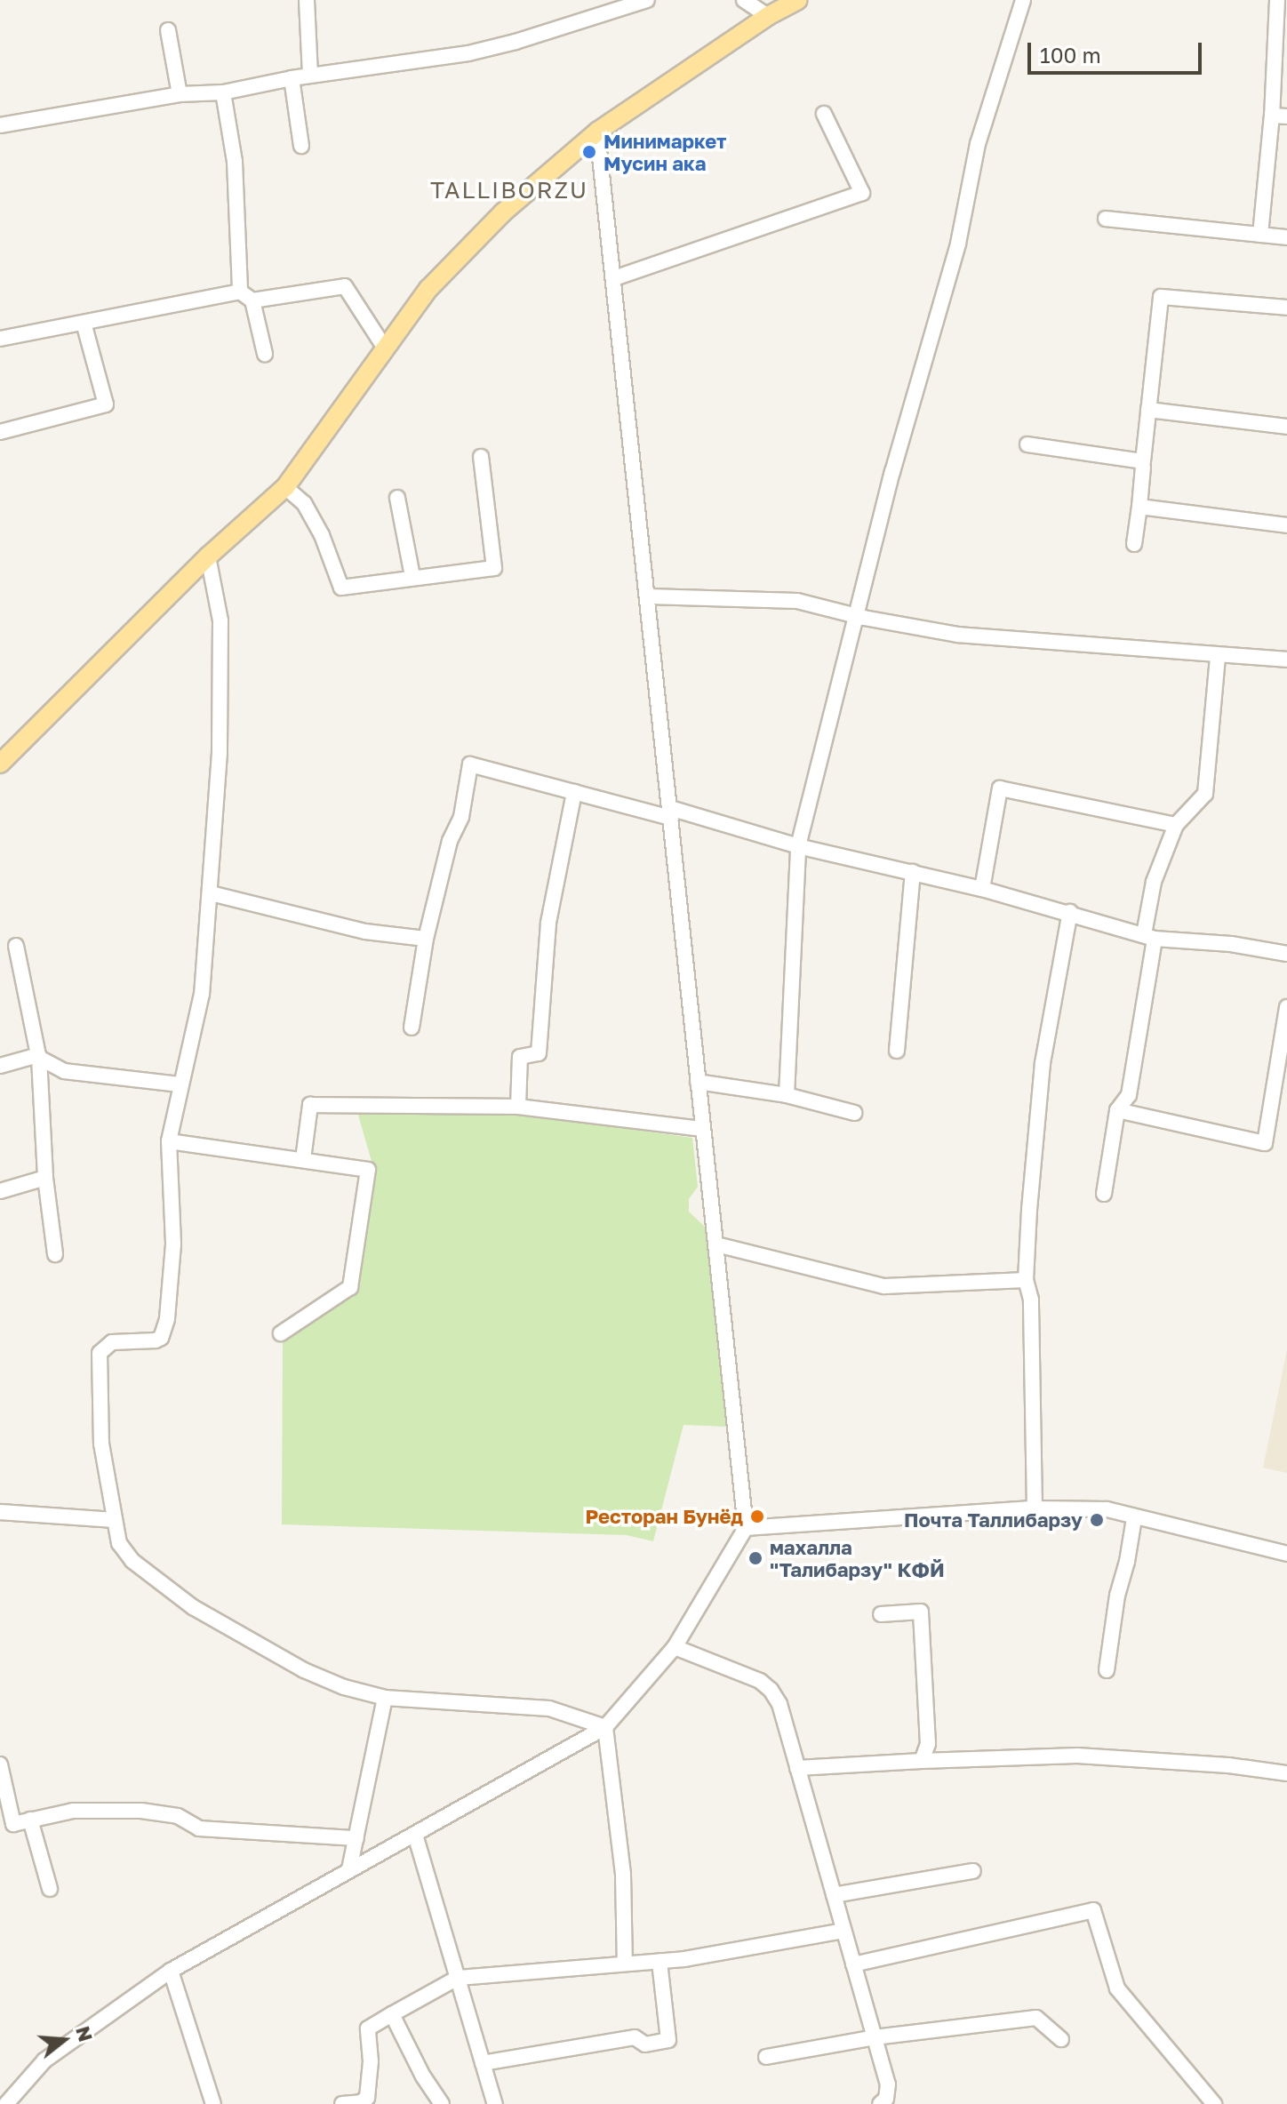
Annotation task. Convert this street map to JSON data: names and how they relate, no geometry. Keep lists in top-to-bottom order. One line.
{"districts":["TALLIBORZU"],"places":["Минимаркет Мусин ака","Ресторан Бунёд","Почта Таллибарзу","махалла \"Талибарзу\" КФЙ"],"scale_bar":"100 m","north":"right"}
